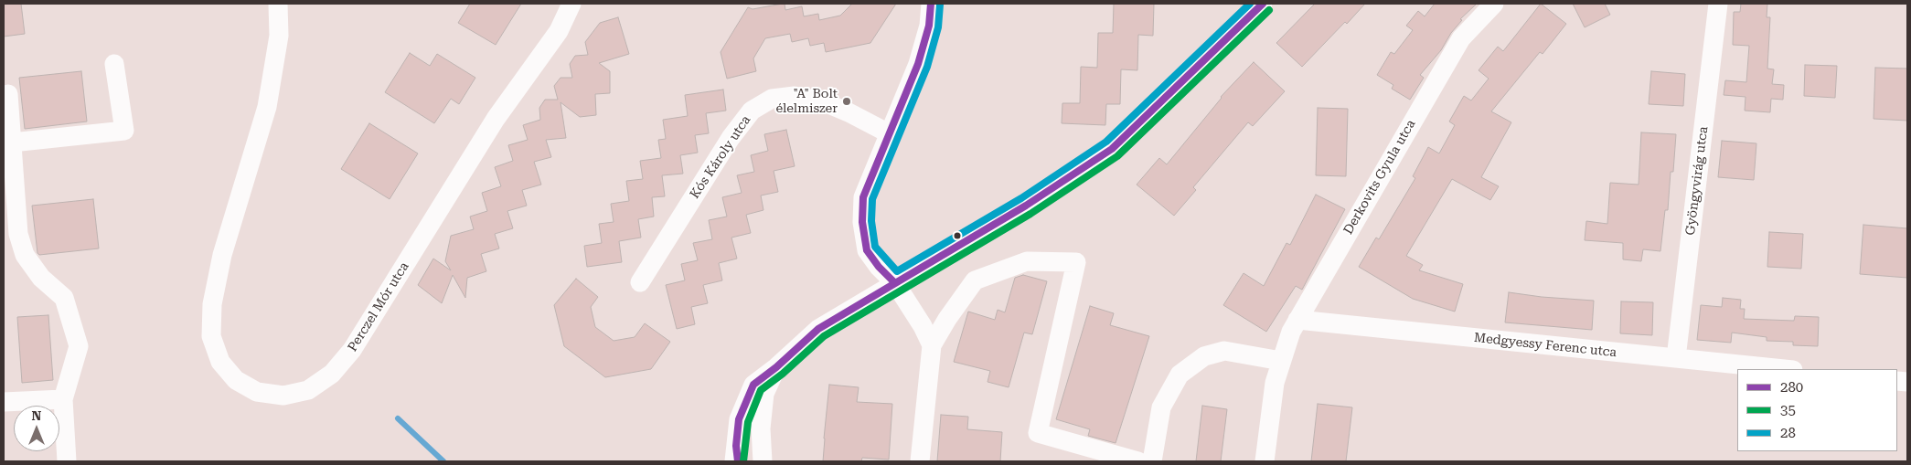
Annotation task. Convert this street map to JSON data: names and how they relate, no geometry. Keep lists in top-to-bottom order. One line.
{"streets":{"street":["Kós Károly utca","Derkovits Gyula utca","Gyöngyvirág utca","Perczel Mór utca","Medgyessy Ferenc utca"]},"crossings":[["Derkovits Gyula utca","Medgyessy Ferenc utca"],["Gyöngyvirág utca","Medgyessy Ferenc utca"]],"places":["\"A\" Bolt élelmiszer"],"lines":["transit line 280","transit line 28","transit line 35"],"legend":["280","35","28"],"north":"top"}
